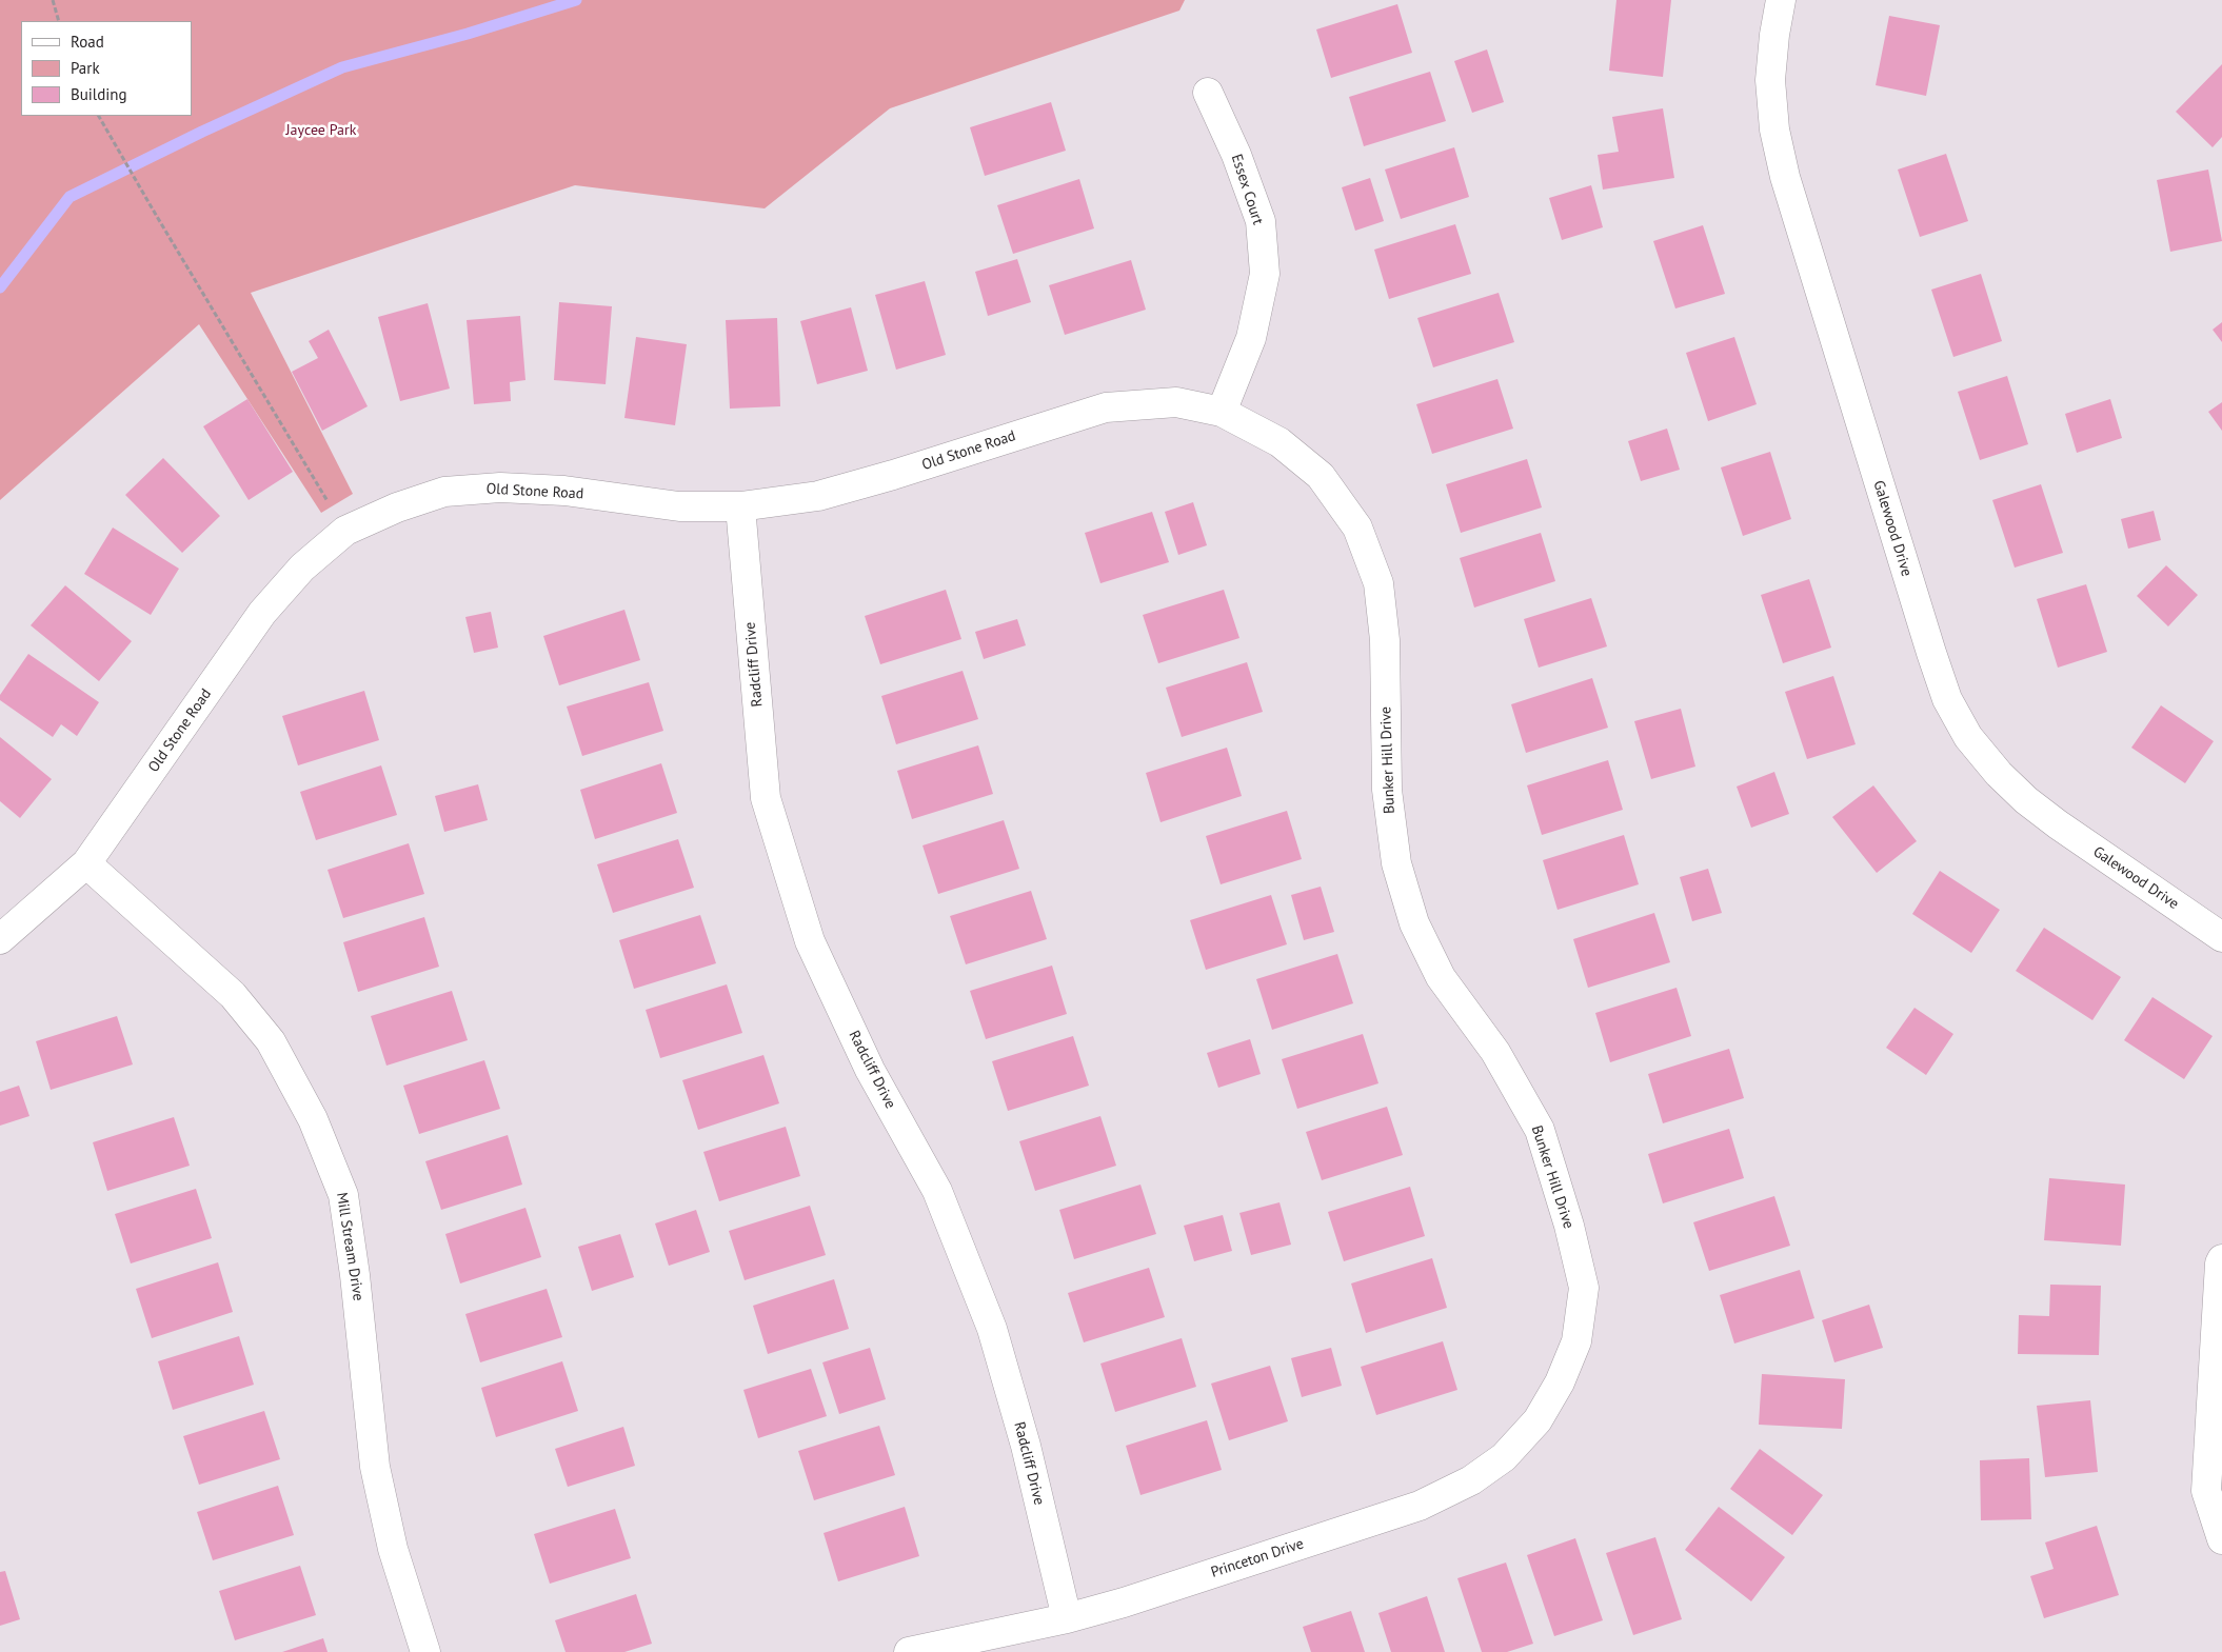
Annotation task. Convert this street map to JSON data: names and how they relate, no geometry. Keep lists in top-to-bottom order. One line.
{"streets":{"street":["Essex Court","Old Stone Road","Galewood Drive","Radcliff Drive","Bunker Hill Drive","Mill Stream Drive","Princeton Drive"]},"crossings":[["Essex Court","Old Stone Road"],["Essex Court","Bunker Hill Drive"],["Old Stone Road","Radcliff Drive"],["Old Stone Road","Bunker Hill Drive"],["Old Stone Road","Mill Stream Drive"],["Radcliff Drive","Princeton Drive"],["Bunker Hill Drive","Princeton Drive"]],"parks":["Jaycee Park"],"legend":["Road","Park","Building"]}
